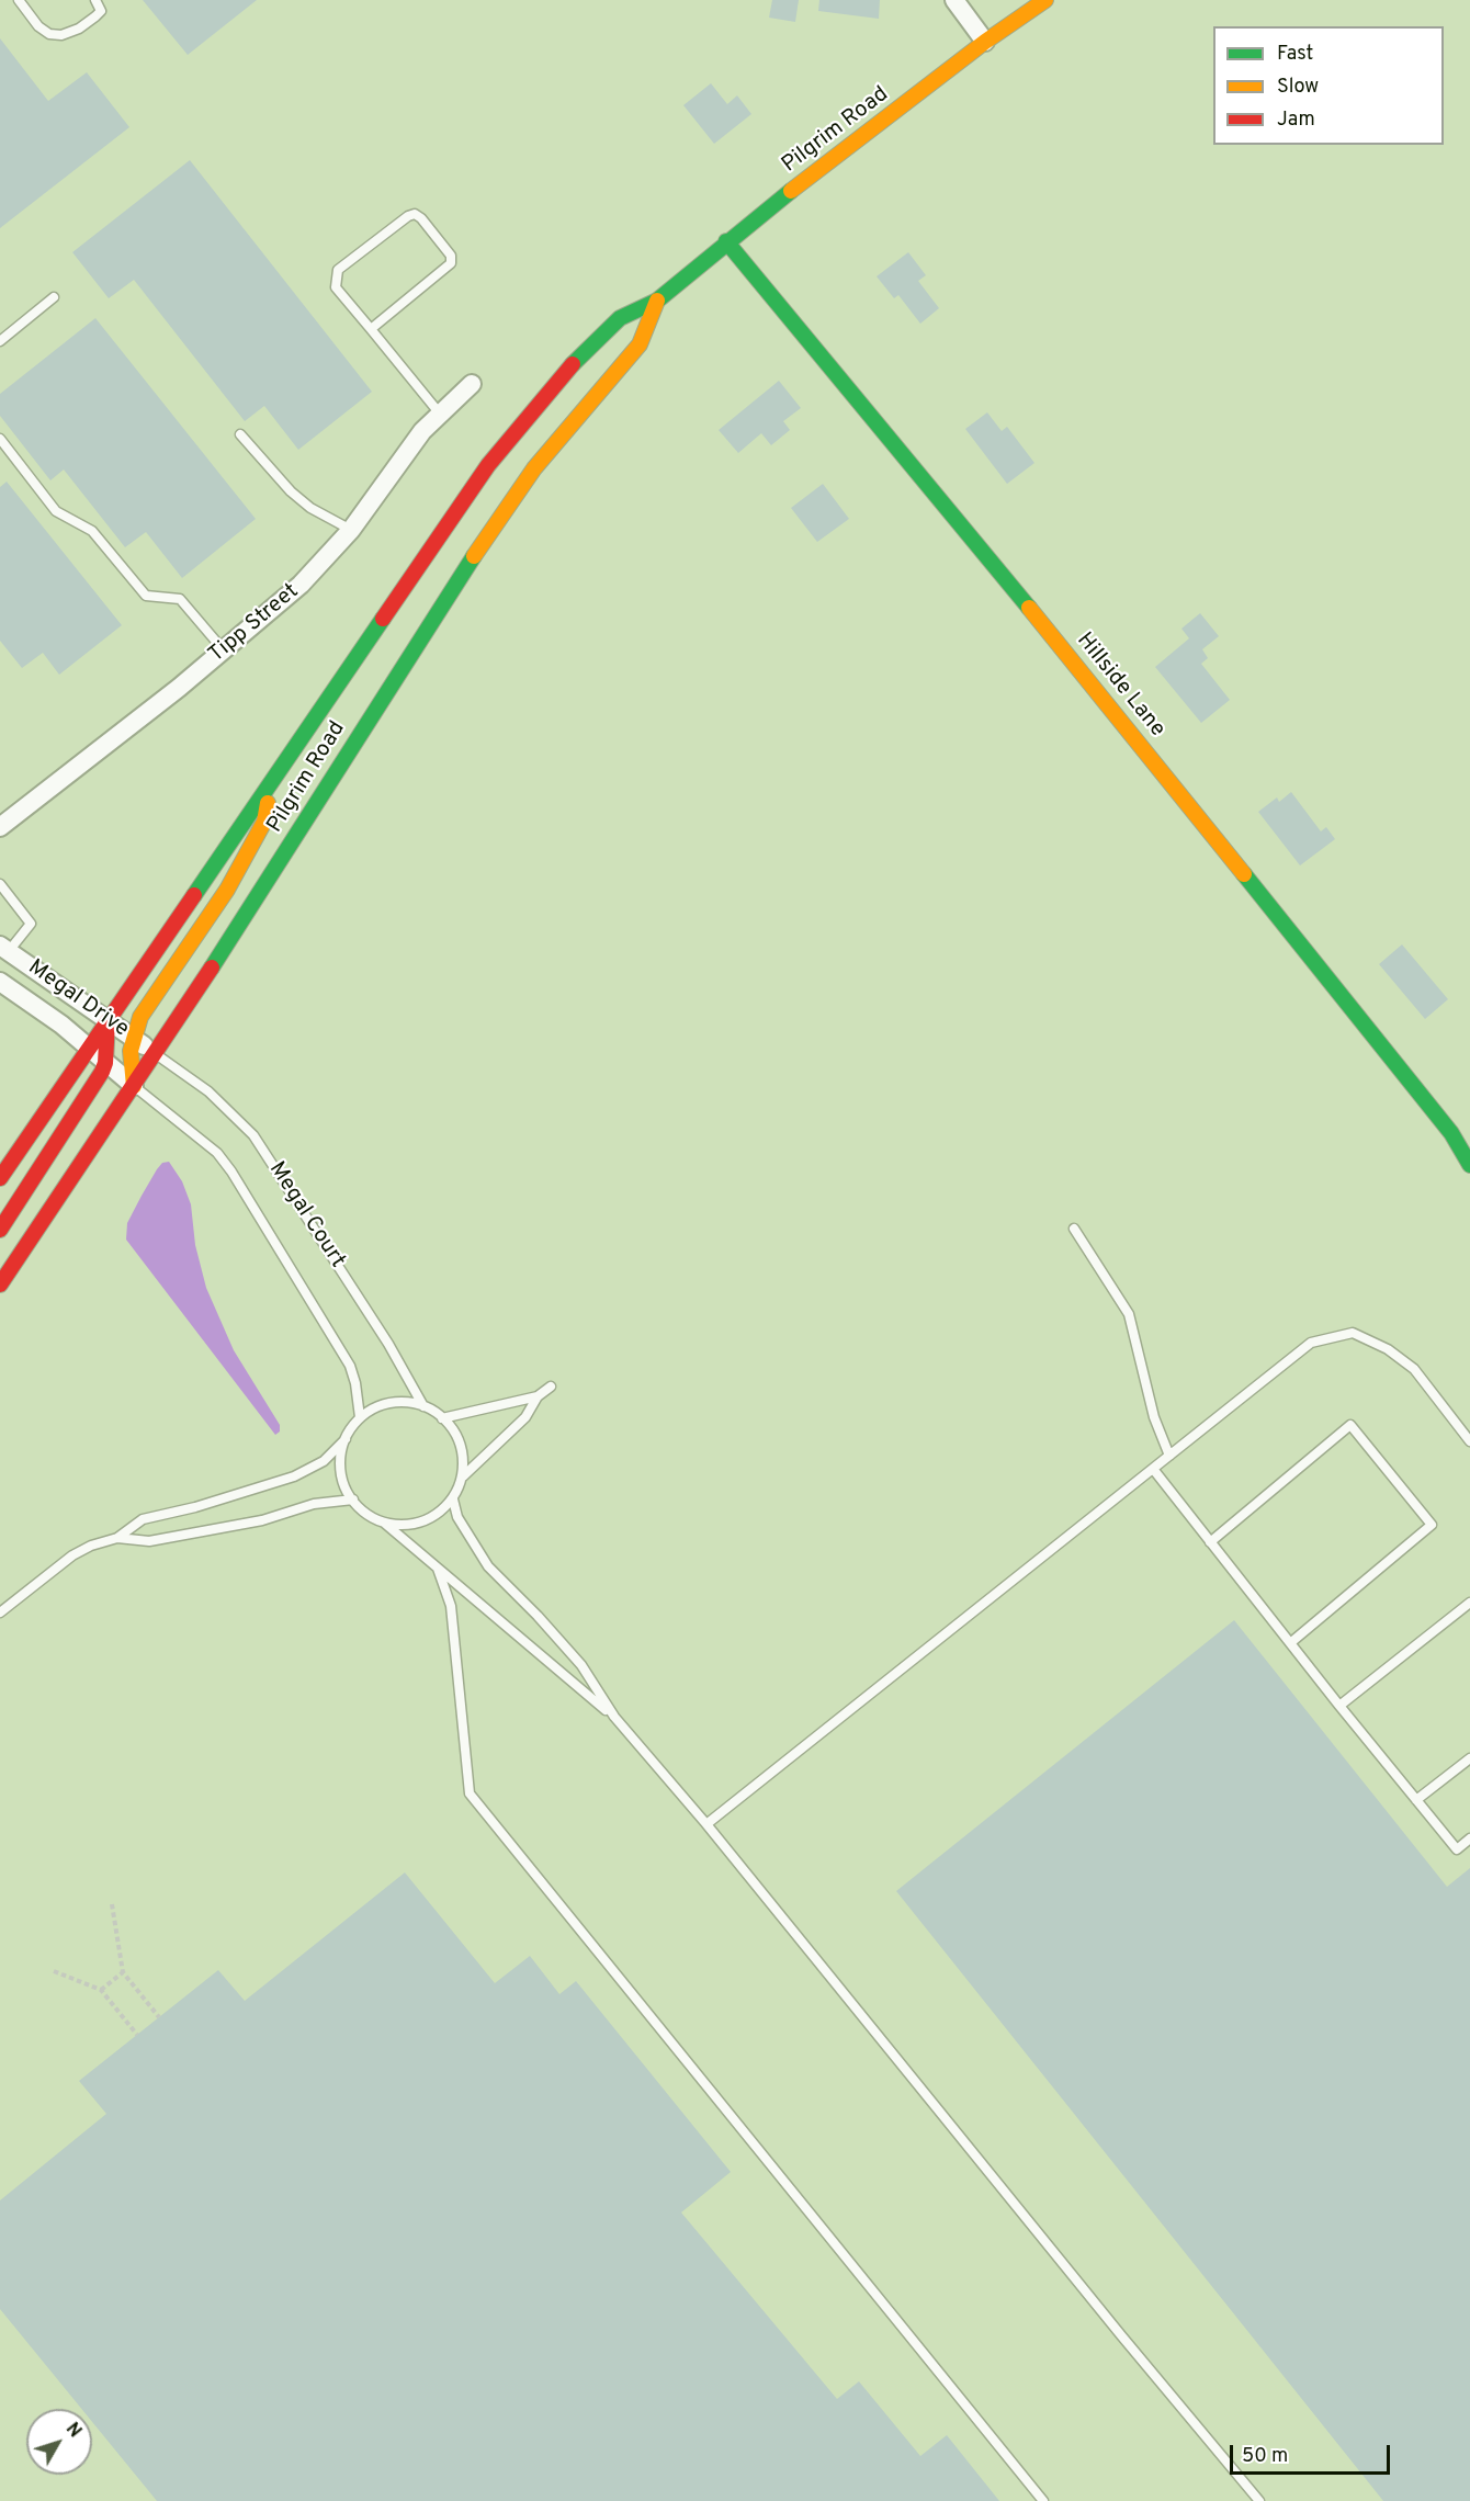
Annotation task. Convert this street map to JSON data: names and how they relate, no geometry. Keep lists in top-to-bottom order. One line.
{"streets":{"street":["Pilgrim Road","Tipp Street","Hillside Lane","Megal Drive"],"lane":["Megal Court"]},"crossings":[["Pilgrim Road","Hillside Lane"],["Pilgrim Road","Megal Drive"],["Pilgrim Road","Megal Court"],["Megal Drive","Megal Court"]],"legend":["Fast","Slow","Jam"],"scale_bar":"50 m","north":"top right"}
